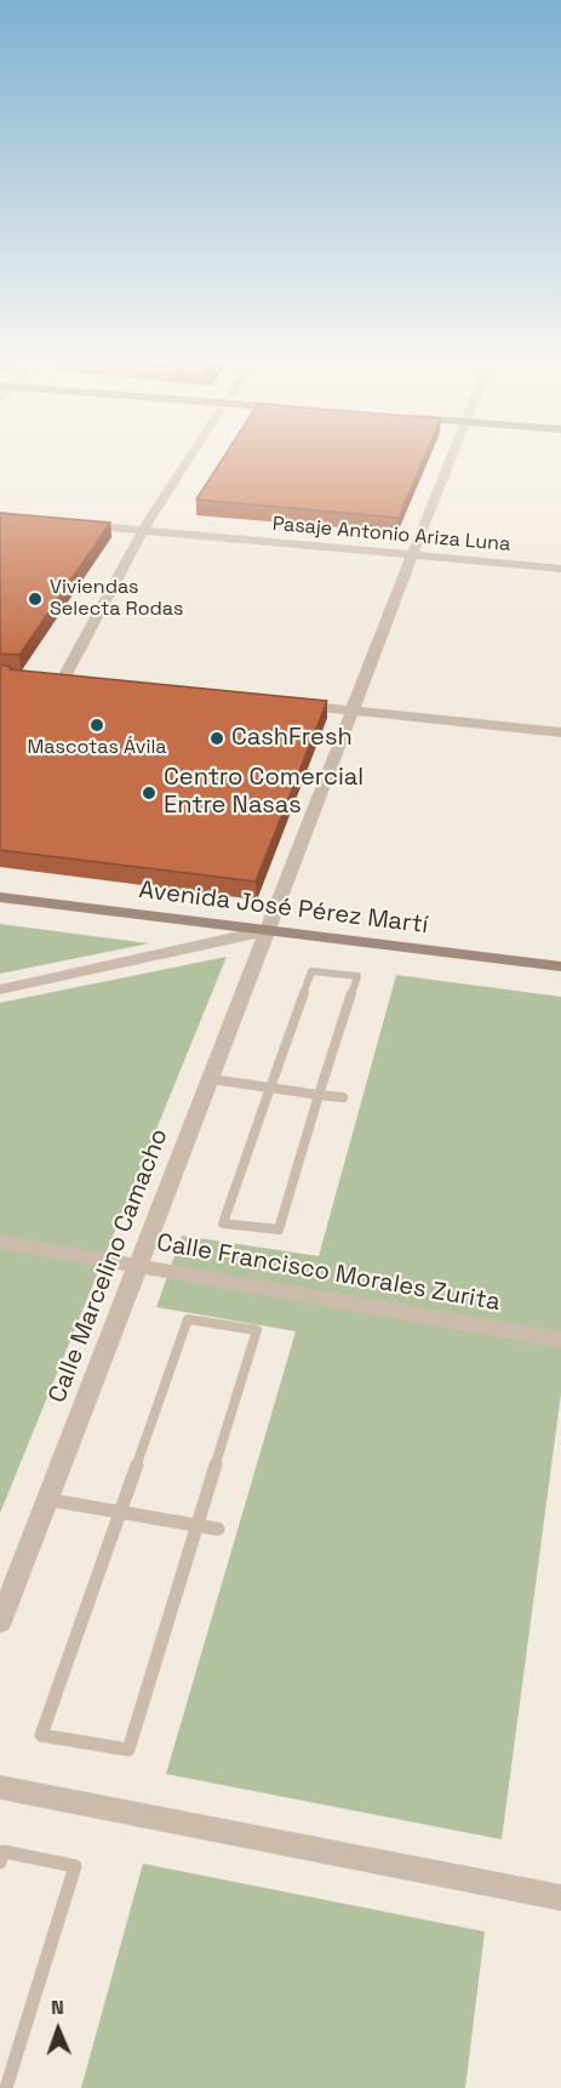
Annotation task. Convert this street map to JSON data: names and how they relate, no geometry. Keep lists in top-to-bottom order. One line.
{"streets":{"street":["Pasaje Antonio Ariza Luna","Avenida José Pérez Martí","Calle Marcelino Camacho","Calle Francisco Morales Zurita"]},"crossings":[["Pasaje Antonio Ariza Luna","Calle Marcelino Camacho"],["Avenida José Pérez Martí","Calle Marcelino Camacho"],["Calle Marcelino Camacho","Calle Francisco Morales Zurita"]],"places":["Viviendas Selecta Rodas","Mascotas Ávila","CashFresh","Centro Comercial Entre Nasas"],"north":"top"}
